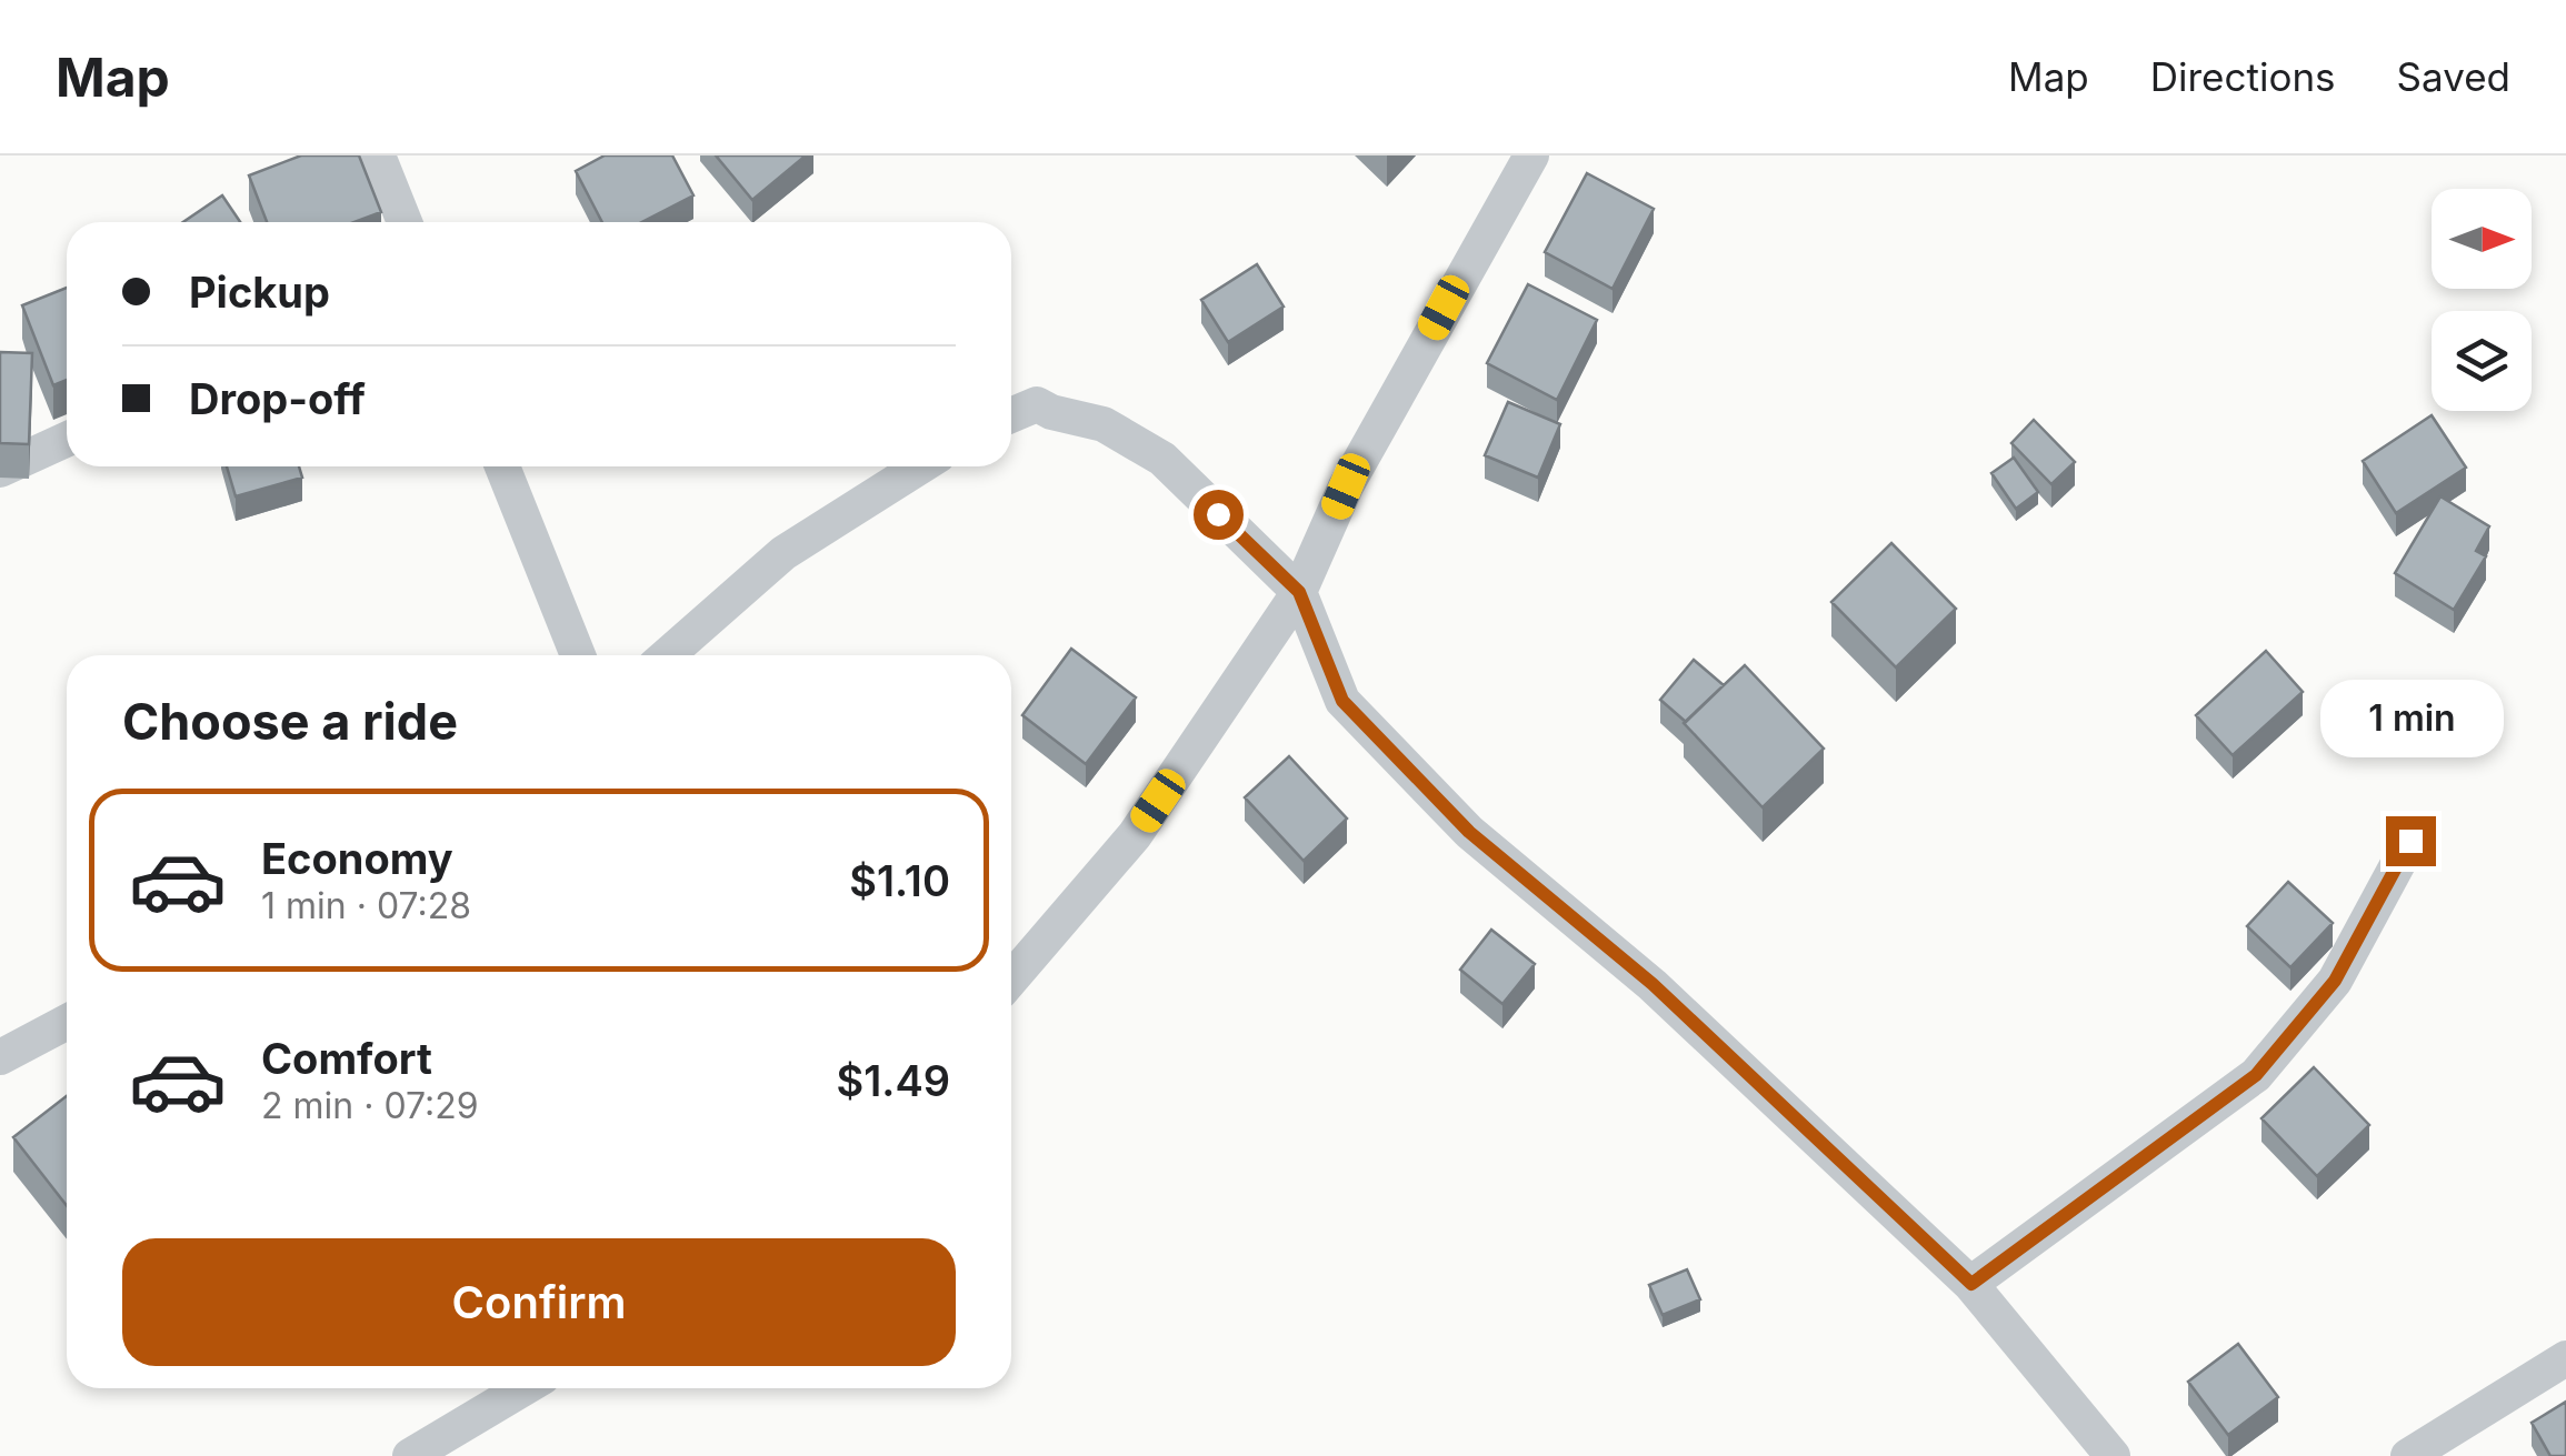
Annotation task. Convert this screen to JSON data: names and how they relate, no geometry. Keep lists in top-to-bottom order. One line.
{"north":"right","page":{"header":"Map","nav":["Map","Directions","Saved"],"banner":["Pickup","Drop-off"],"heading":"Choose a ride","bubble":"1 min","list":[{"name":"Economy","note":"1 min · 07:28","value":"$1.10"},{"name":"Comfort","note":"2 min · 07:29","value":"$1.49"}],"buttons":"Confirm"}}
